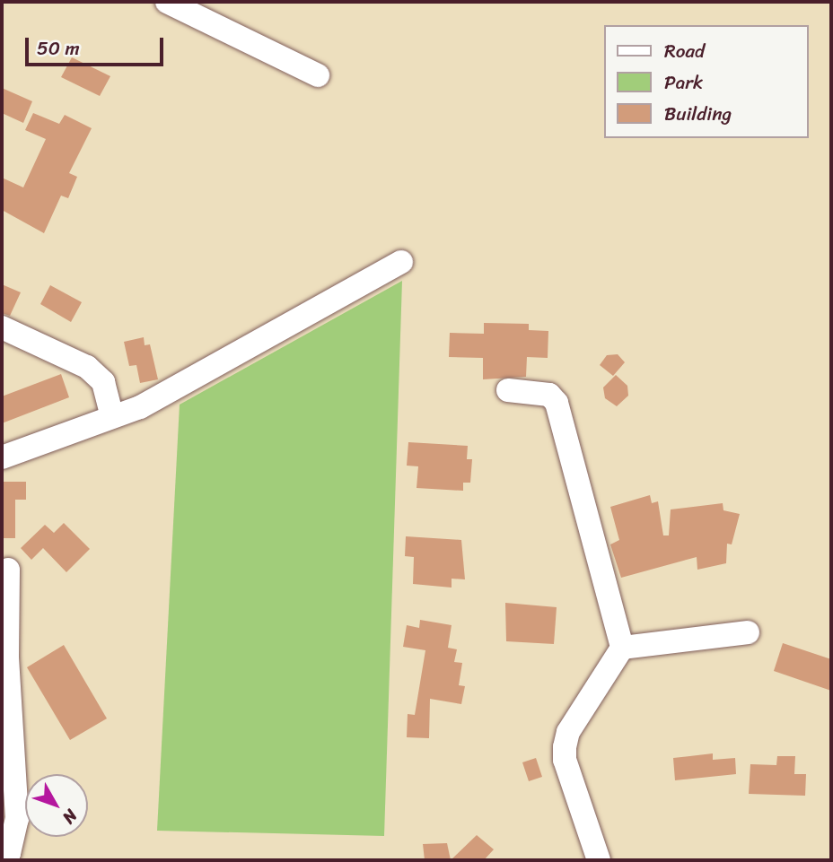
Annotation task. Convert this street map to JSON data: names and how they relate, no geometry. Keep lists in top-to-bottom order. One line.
{"legend":["Road","Park","Building"],"scale_bar":"50 m","north":"bottom right"}
